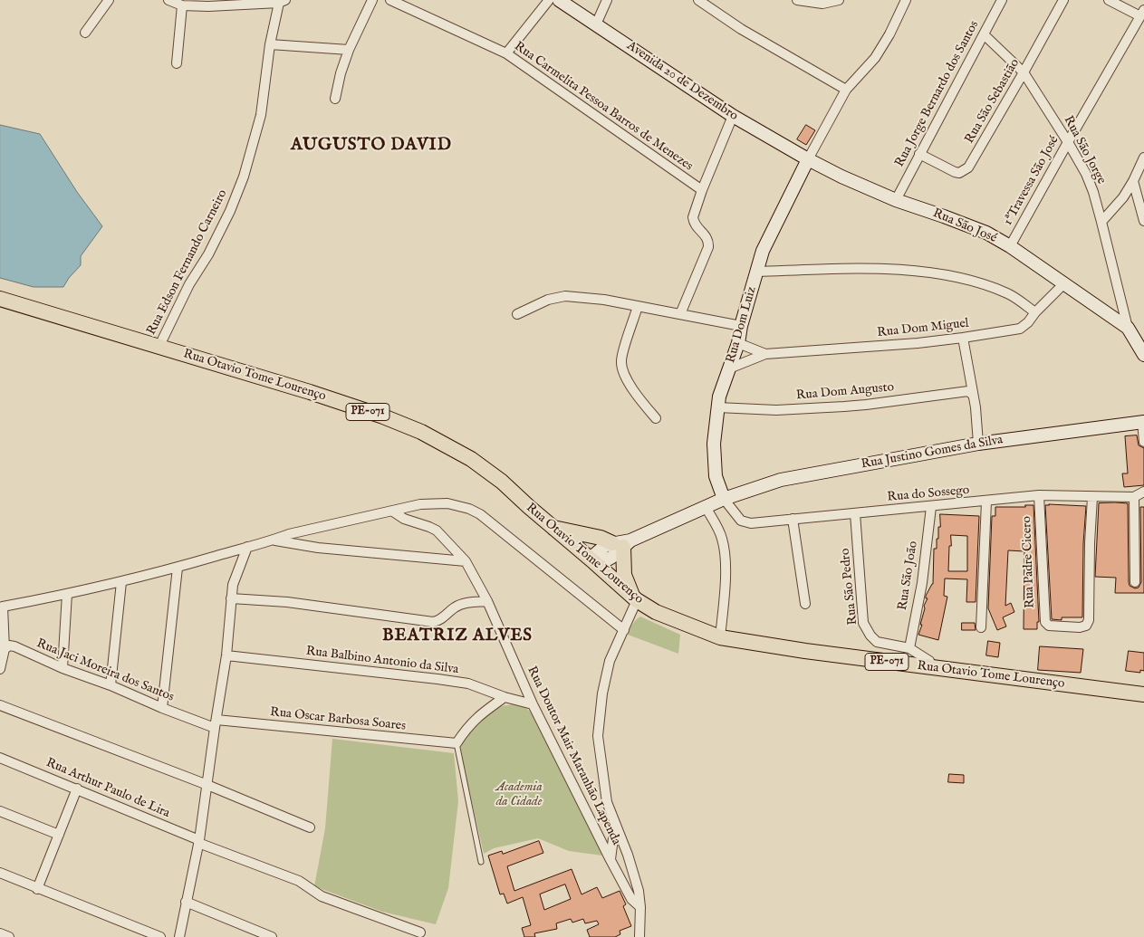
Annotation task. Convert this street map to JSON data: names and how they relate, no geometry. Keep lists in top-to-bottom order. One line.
{"streets":{"main road":["Rua Otavio Tome Lourenço","PE-071"],"street":["Avenida 20 de Dezembro","Rua Jorge Bernardo dos Santos","Rua São Sebastião","Rua Carmelita Pessoa Barros de Menezes","Rua São Jorge","1ªTravessa São José","Rua São José","Rua Edson Fernando Carneiro","Rua Dom Luiz","Rua Dom Miguel","Rua Dom Augusto","Rua Justino Gomes da Silva","Rua do Sossego","Rua Padre Cicero","Rua São João","Rua São Pedro","Rua Balbino Antonio da Silva","Rua Jaci Moreira dos Santos","Rua Oscar Barbosa Soares","Rua Doutor Mair Maranhão Lapenda","Rua Arthur Paulo de Lira"]},"crossings":[["Avenida 20 de Dezembro","Rua São José"],["Avenida 20 de Dezembro","Rua Dom Luiz"],["Rua Jorge Bernardo dos Santos","Rua São Sebastião"],["Rua Jorge Bernardo dos Santos","Rua São Jorge"],["Rua Jorge Bernardo dos Santos","Rua São José"],["Rua São Sebastião","Rua São Jorge"],["Rua São Jorge","1ªTravessa São José"],["Rua São Jorge","Rua São José"],["1ªTravessa São José","Rua São José"],["Rua São José","Rua Dom Luiz"],["Rua São José","Rua Dom Miguel"],["Rua Edson Fernando Carneiro","Rua Otavio Tome Lourenço"],["Rua Edson Fernando Carneiro","PE-071"],["Rua Dom Luiz","Rua Dom Miguel"],["Rua Dom Luiz","Rua Dom Augusto"],["Rua Dom Luiz","Rua Justino Gomes da Silva"],["Rua Dom Luiz","Rua do Sossego"],["Rua Otavio Tome Lourenço","PE-071"],["Rua Otavio Tome Lourenço","Rua Justino Gomes da Silva"],["Rua Otavio Tome Lourenço","Rua São Pedro"],["Rua Justino Gomes da Silva","Rua do Sossego"],["Rua do Sossego","Rua Padre Cicero"],["Rua do Sossego","Rua São João"],["Rua do Sossego","Rua São Pedro"],["Rua São João","Rua São Pedro"],["Rua Balbino Antonio da Silva","Rua Doutor Mair Maranhão Lapenda"],["Rua Jaci Moreira dos Santos","Rua Oscar Barbosa Soares"]],"districts":["AUGUSTO DAVID","BEATRIZ ALVES"],"parks":["Academia da Cidade"]}
